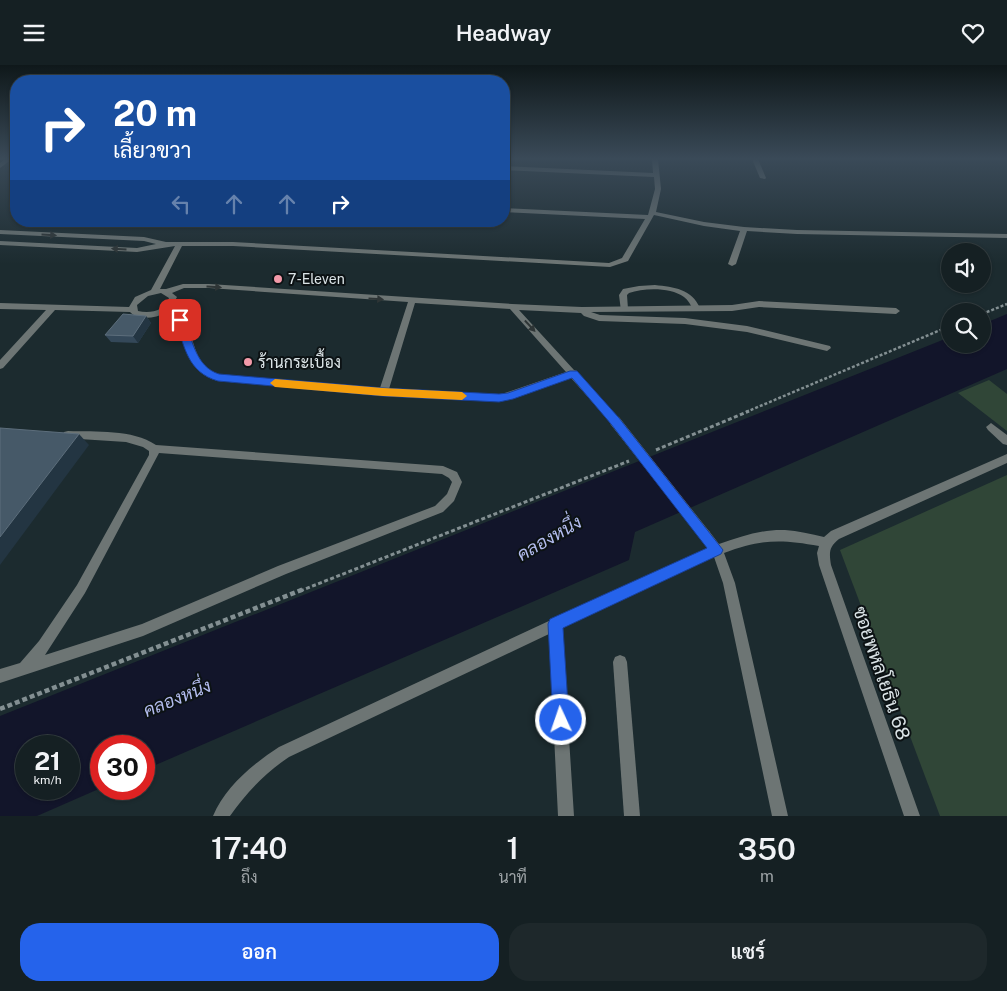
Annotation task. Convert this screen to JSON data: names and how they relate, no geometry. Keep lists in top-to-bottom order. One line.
{"streets":{"street":["ซอยพหลโยธิน 68"]},"water":["คลองหนึ่ง"],"places":["7-Eleven","ร้านกระเบื้อง"],"page":{"header":"Headway","turn":["20 m","เลี้ยวขวา"],"speed":"21 km/h","limit":"30","eta":["17:40","ถึง","1","นาที","350","m"],"buttons":["ออก","แชร์"]}}
